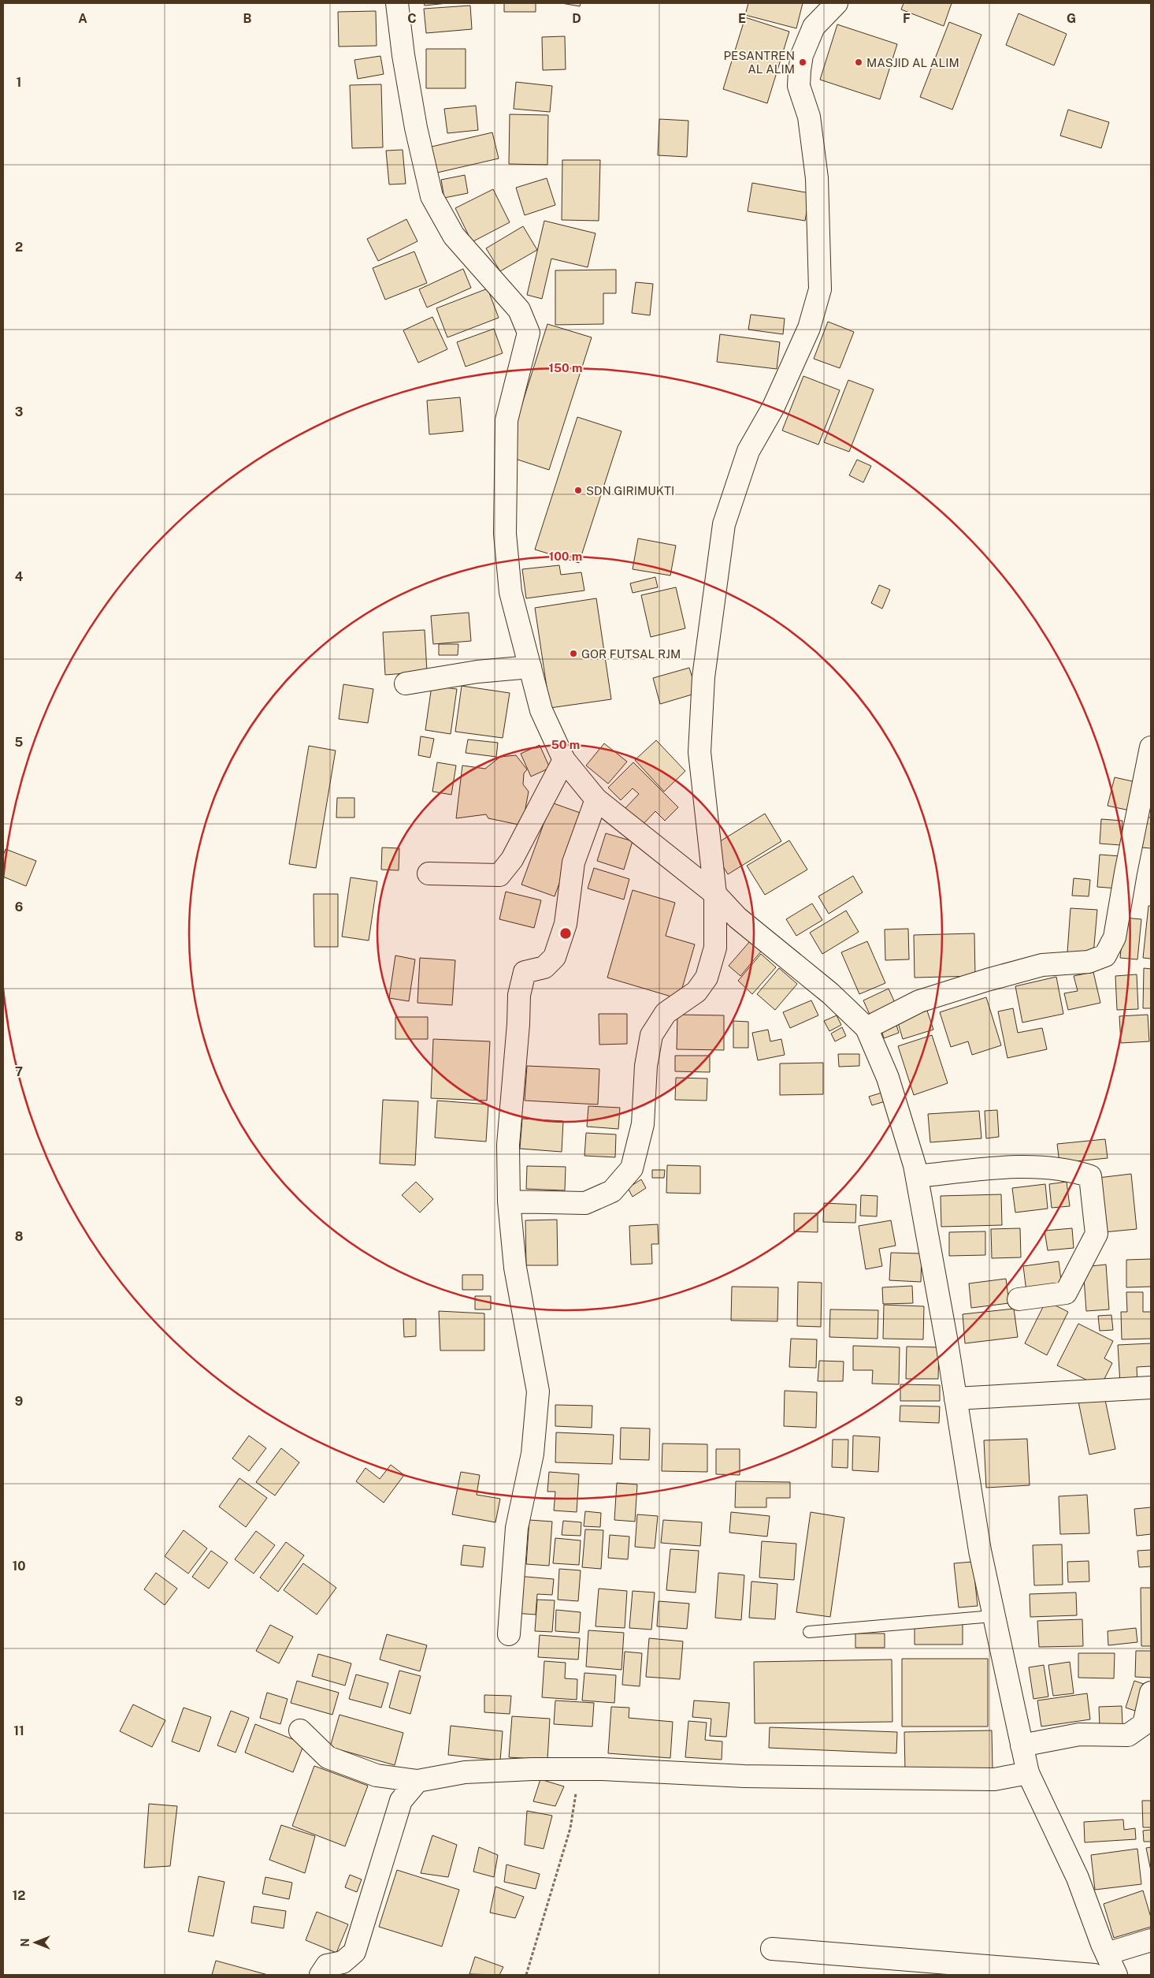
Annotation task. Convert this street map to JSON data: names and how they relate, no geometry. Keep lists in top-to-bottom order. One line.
{"places":["PESANTREN AL ALIM","MASJID AL ALIM","SDN GIRIMUKTI","GOR FUTSAL RJM"],"north":"left","grid":{"columns":["A","B","C","D","E","F","G"],"rows":["1","2","3","4","5","6","7","8","9","10","11","12"]},"rings":["150 m","100 m","50 m"]}
